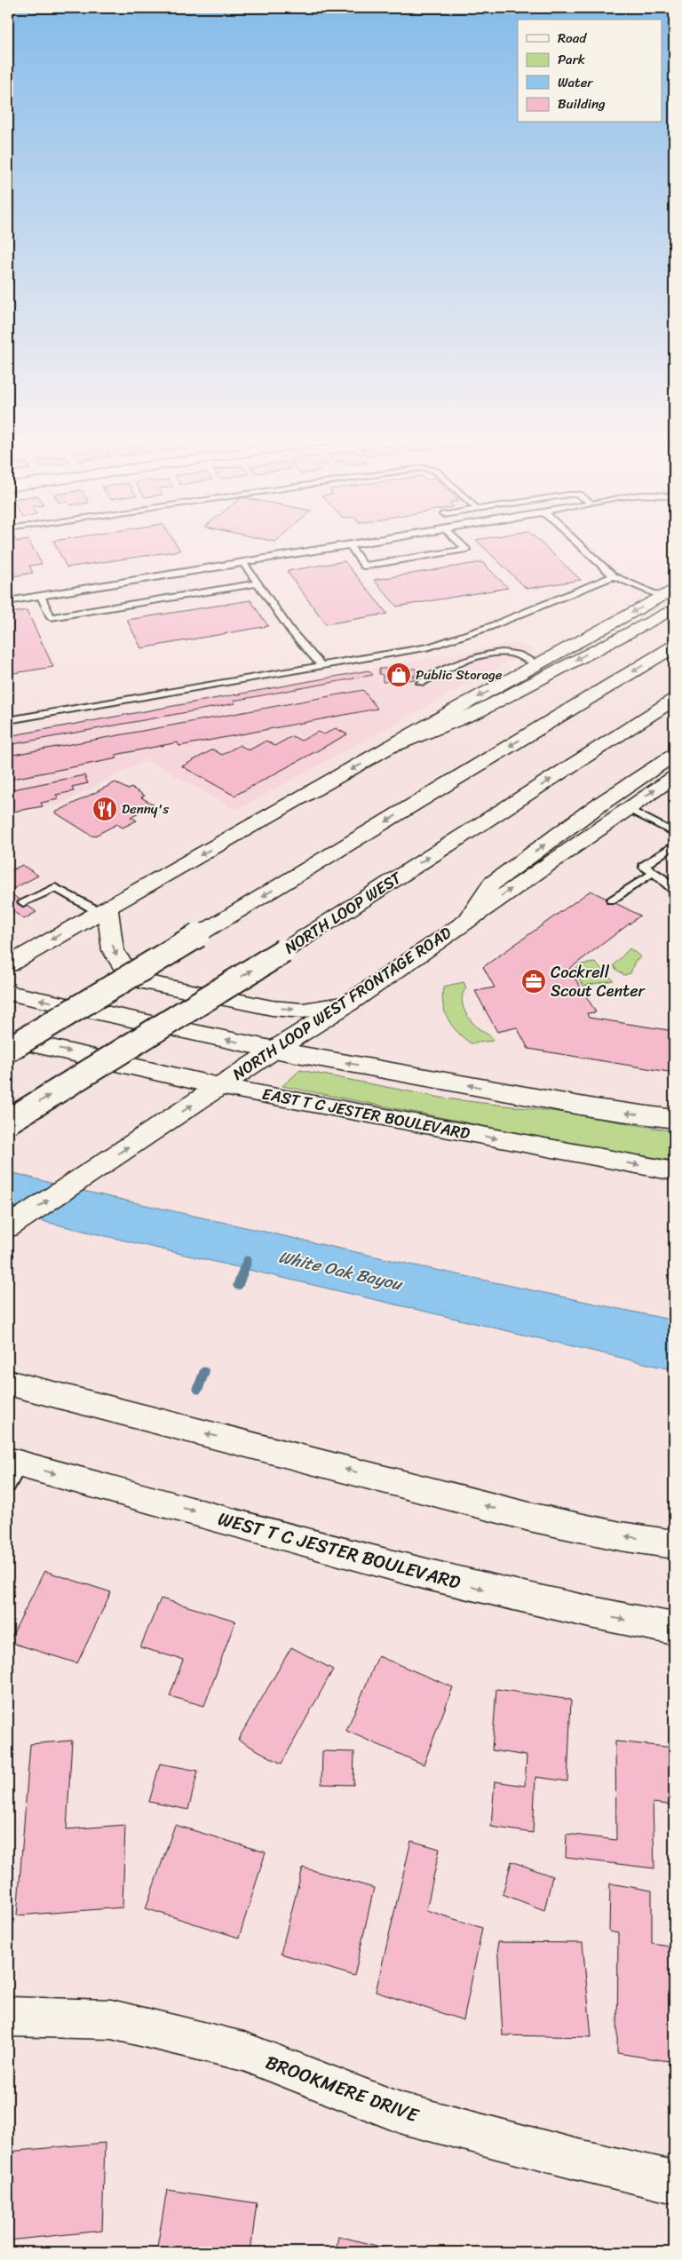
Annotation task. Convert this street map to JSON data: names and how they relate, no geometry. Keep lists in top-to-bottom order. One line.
{"streets":{"main road":["NORTH LOOP WEST","NORTH LOOP WEST FRONTAGE ROAD","EAST T C JESTER BOULEVARD","WEST T C JESTER BOULEVARD","BROOKMERE DRIVE"]},"crossings":[["NORTH LOOP WEST FRONTAGE ROAD","EAST T C JESTER BOULEVARD"]],"water":["White Oak Bayou"],"places":{"shop":["Public Storage"],"restaurant":["Denny's"],"office":["Cockrell Scout Center"]},"legend":["Road","Park","Water","Building"]}
